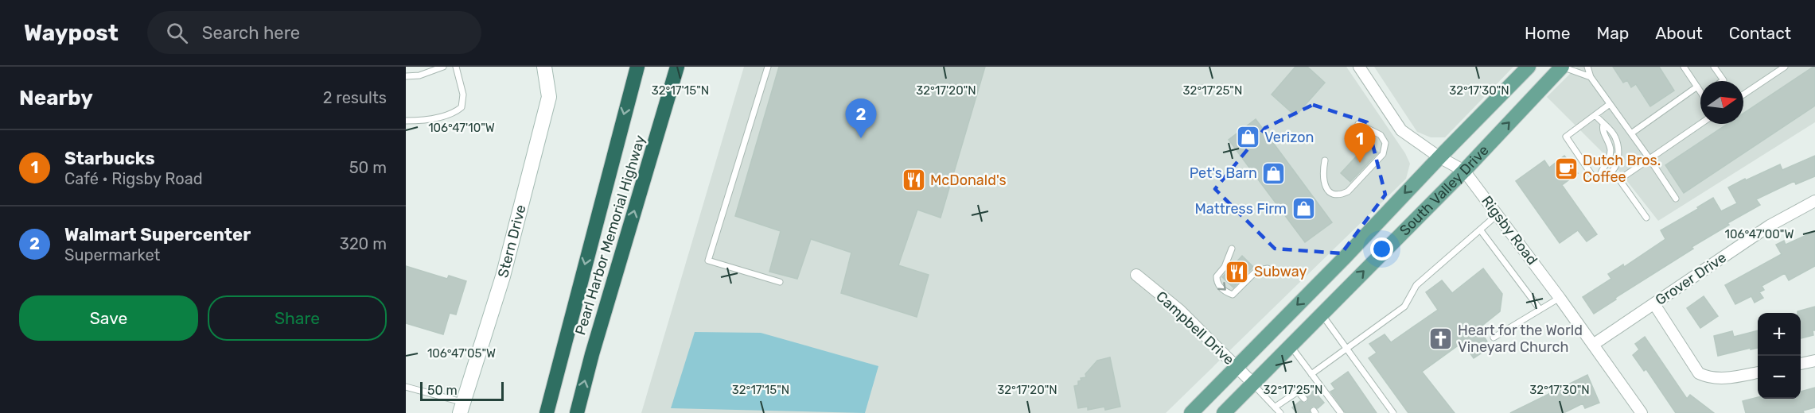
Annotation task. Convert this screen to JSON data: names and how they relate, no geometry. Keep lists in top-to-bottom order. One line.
{"streets":{"highway":["Pearl Harbor Memorial Highway"],"main road":["South Valley Drive"],"street":["Rigsby Road","Stern Drive","Grover Drive","Campbell Drive"]},"crossings":[["South Valley Drive","Rigsby Road"],["South Valley Drive","Campbell Drive"],["Rigsby Road","Grover Drive"]],"places":{"shop":["Verizon","Pet's Barn","Mattress Firm"],"cafe":["Dutch Bros. Coffee"],"restaurant":["McDonald's","Subway"],"church":["Heart for the World Vineyard Church"]},"scale_bar":"50 m","north":"right","page":{"header":"Waypost","search":"Search here","nav":["Home","Map","About","Contact"],"heading":["Nearby","2 results"],"pins":["2","1"],"list":[{"mark":"1","name":"Starbucks","note":"Café · Rigsby Road","value":"50 m"},{"mark":"2","name":"Walmart Supercenter","note":"Supermarket","value":"320 m"}],"buttons":["Save","Share"],"map_buttons":["+","−"],"scale":"50 m"},"coordinates":["32°17'15\"N","32°17'20\"N","32°17'25\"N","32°17'30\"N","106°47'10\"W","106°47'00\"W","106°47'05\"W"]}
